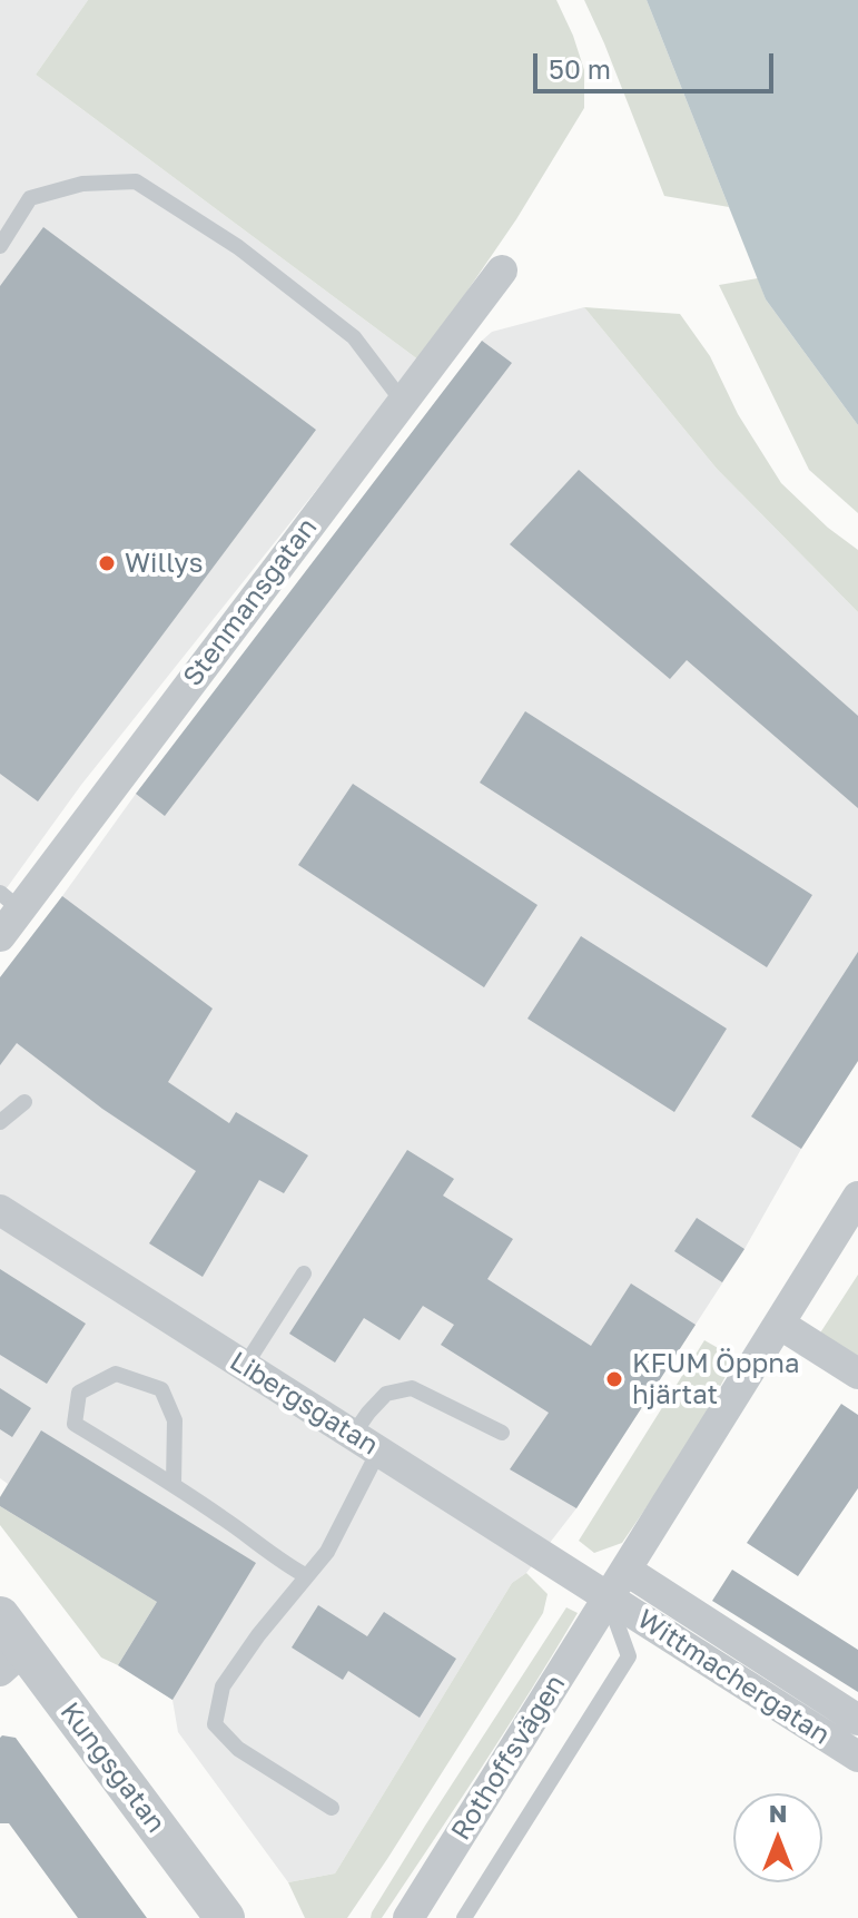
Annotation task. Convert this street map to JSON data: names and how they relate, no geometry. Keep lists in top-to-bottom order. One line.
{"streets":{"street":["Stenmansgatan","Libergsgatan","Wittmachergatan","Rothoffsvägen","Kungsgatan"]},"crossings":[["Libergsgatan","Wittmachergatan"],["Libergsgatan","Rothoffsvägen"],["Wittmachergatan","Rothoffsvägen"]],"places":["Willys","KFUM Öppna hjärtat"],"scale_bar":"50 m","north":"top"}
